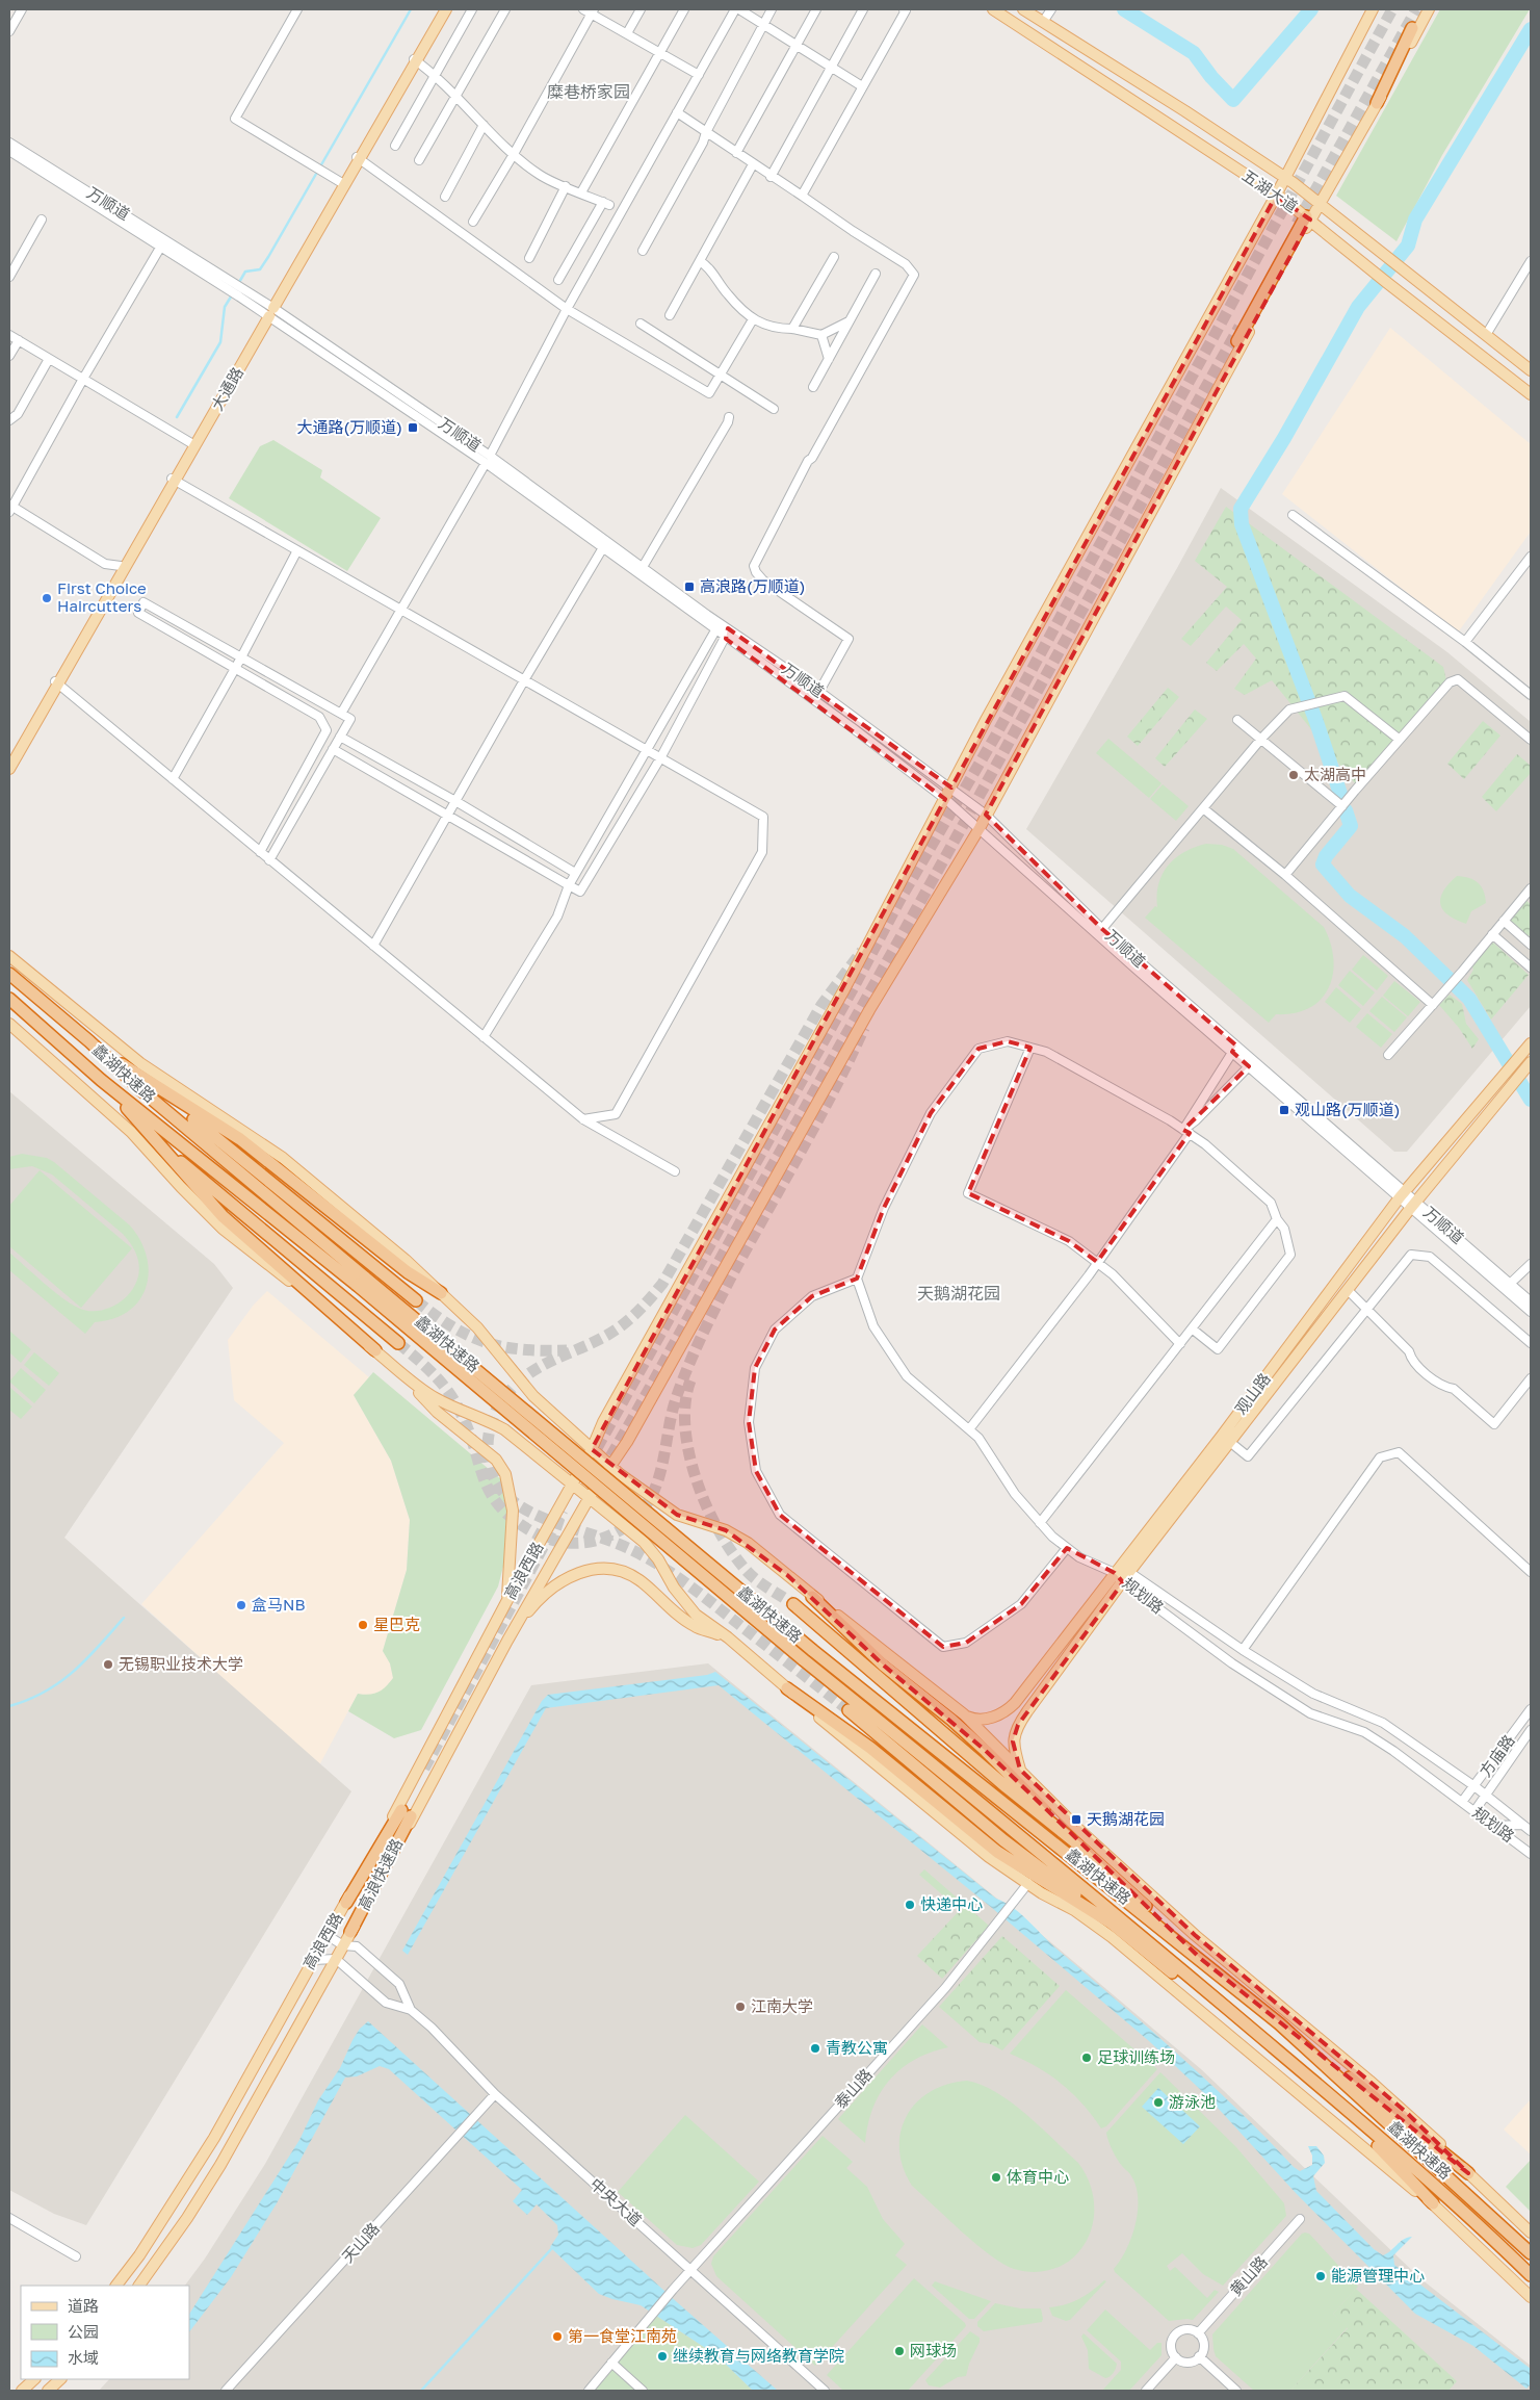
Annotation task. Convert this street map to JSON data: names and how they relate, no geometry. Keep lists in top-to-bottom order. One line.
{"streets":{"highway":["蠡湖快速路","高浪快速路"],"main road":["五湖大道","大通路","观山路","高浪西路"],"street":["万顺道","规划路","方庙路","泰山路","中央大道","天山路","黄山路"]},"crossings":[["五湖大道","高浪西路"],["万顺道","大通路"],["万顺道","观山路"],["万顺道","高浪西路"],["观山路","规划路"],["高浪西路","高浪快速路"],["规划路","方庙路"],["泰山路","中央大道"],["中央大道","天山路"]],"districts":["糜巷桥家园","天鹅湖花园"],"places":{"transit":["大通路(万顺道)","高浪路(万顺道)","观山路(万顺道)","天鹅湖花园"],"other":["First Choice Haircutters","太湖高中","盒马NB","星巴克","无锡职业技术大学","快递中心","江南大学","青教公寓","足球训练场","游泳池","体育中心","能源管理中心","第一食堂江南苑","网球场","继续教育与网络教育学院"]},"legend":["道路","公园","水域"]}
